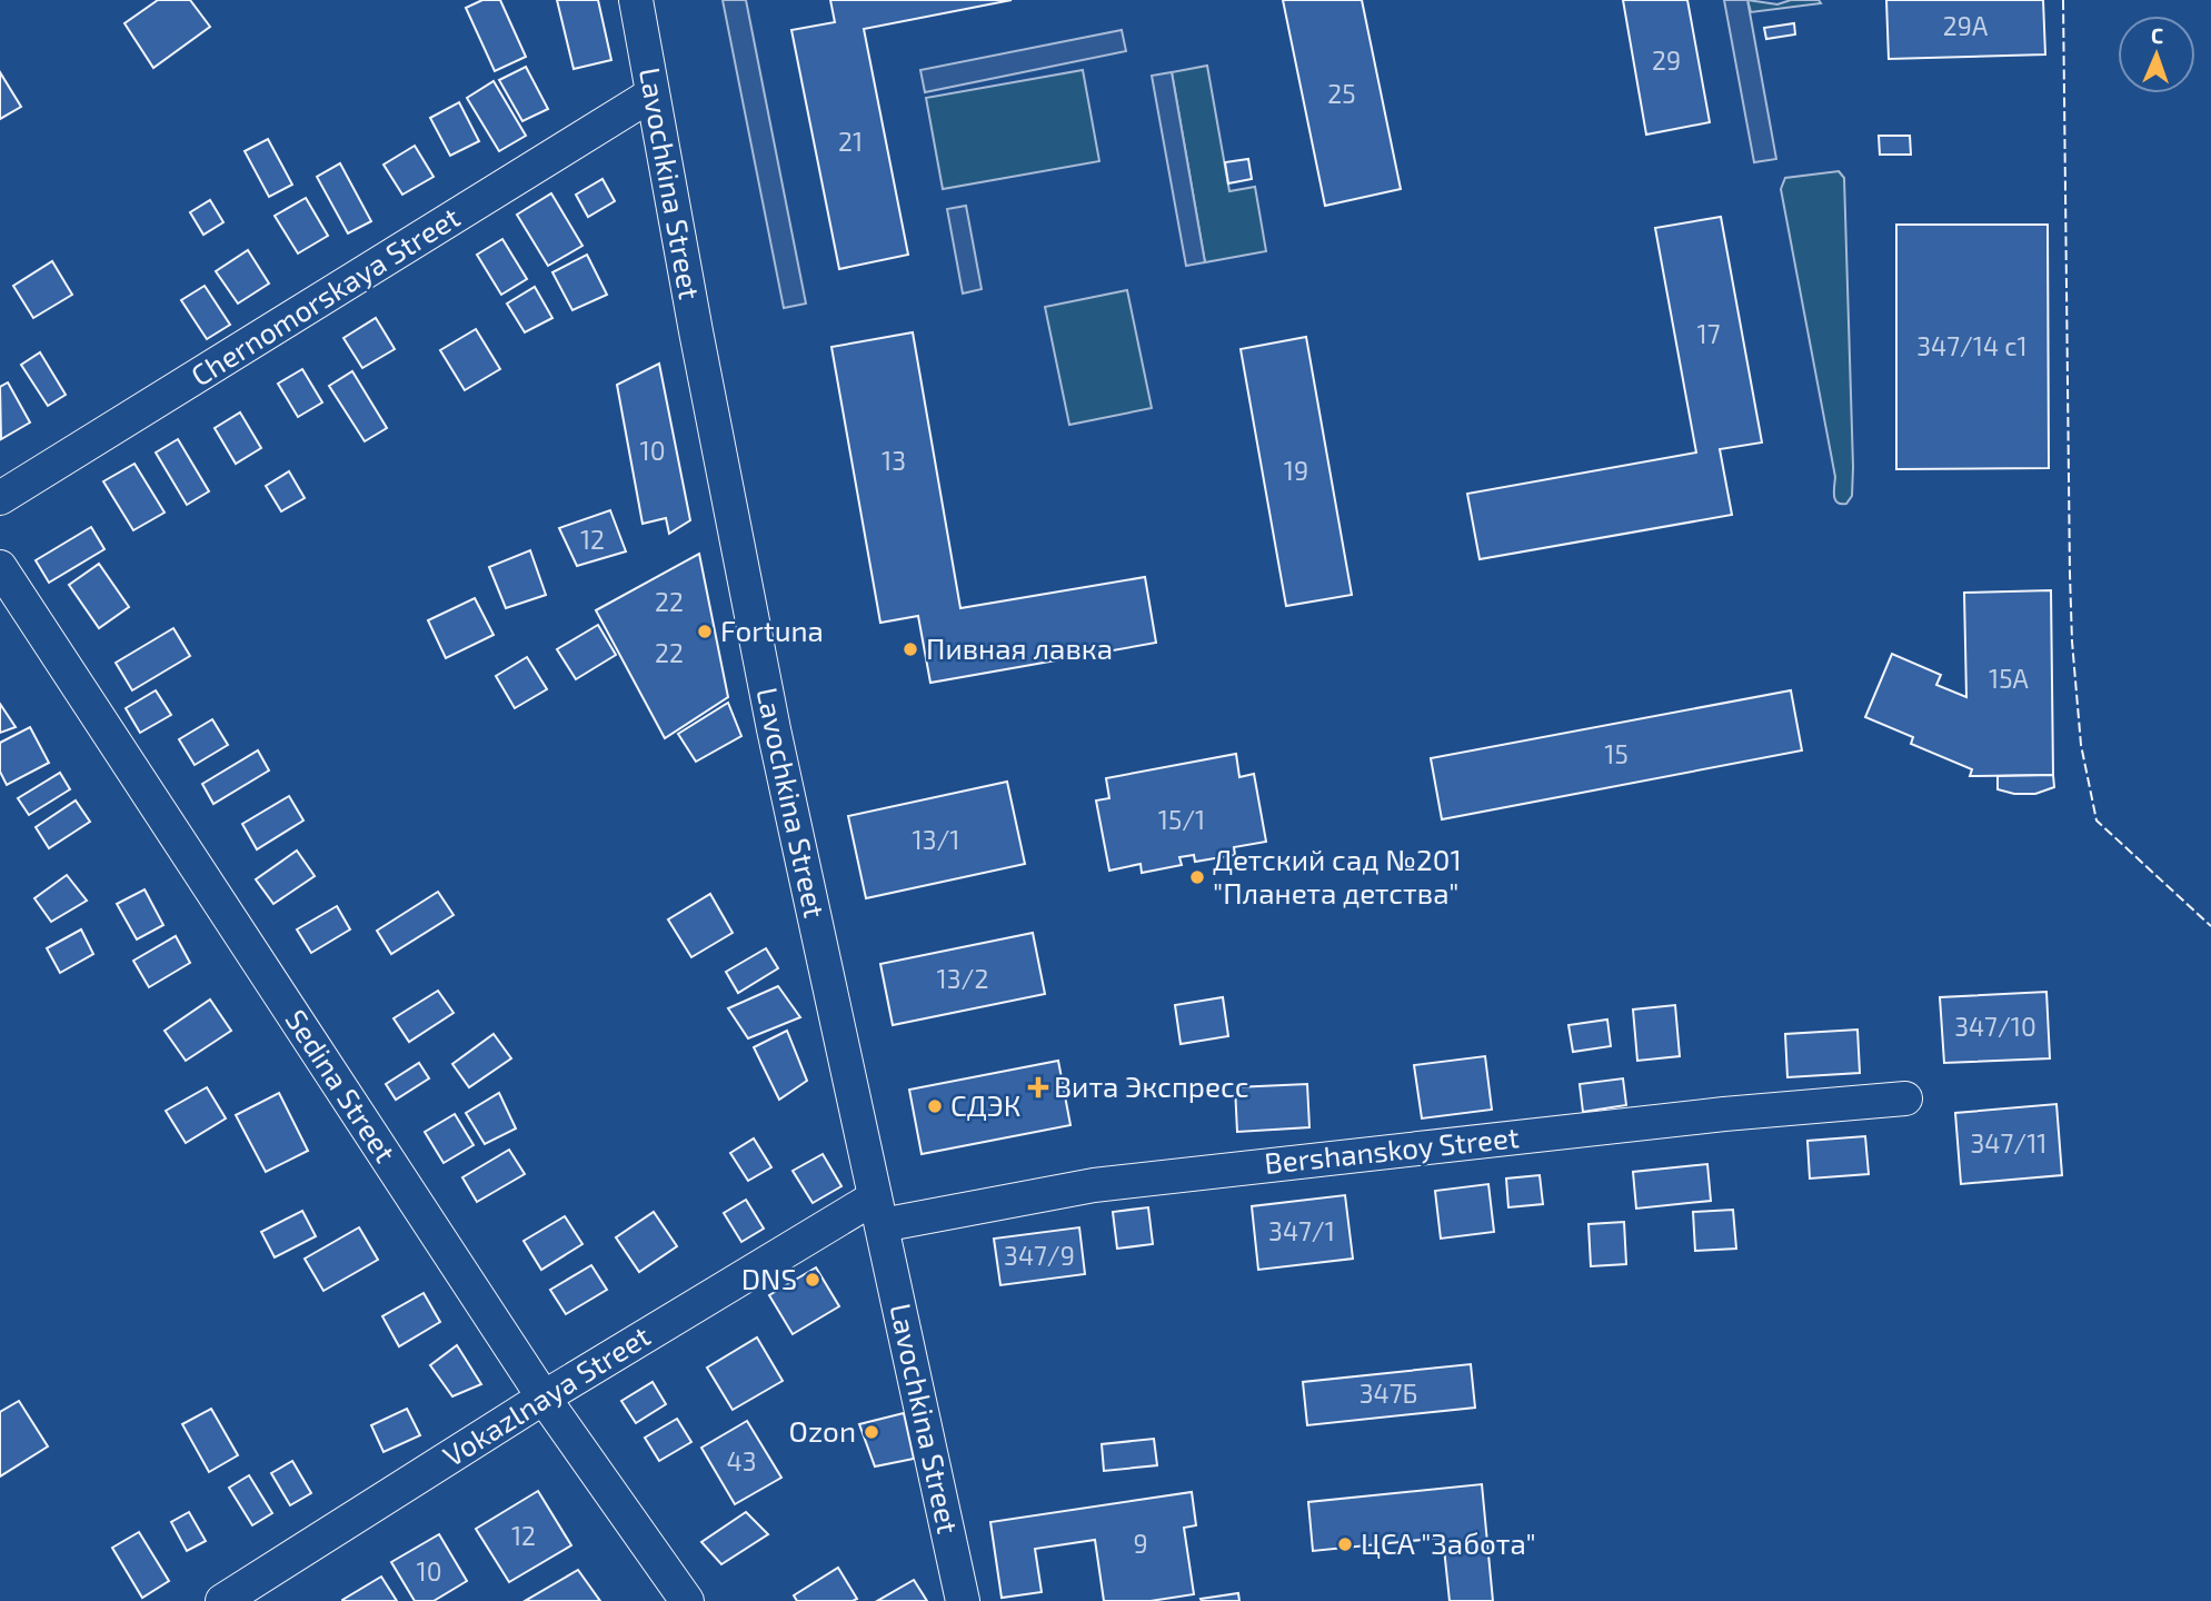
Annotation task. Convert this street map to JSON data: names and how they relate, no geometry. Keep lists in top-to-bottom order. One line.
{"streets":{"street":["Lavochkina Street","Chernomorskaya Street","Sedina Street","Bershanskoy Street","Vokazlnaya Street"]},"crossings":[["Lavochkina Street","Chernomorskaya Street"],["Lavochkina Street","Bershanskoy Street"],["Lavochkina Street","Vokazlnaya Street"],["Sedina Street","Vokazlnaya Street"],["Bershanskoy Street","Vokazlnaya Street"]],"places":{"other":["Fortuna","Пивная лавка","Детский сад №201 \"Планета детства\"","СДЭК","DNS","Ozon","ЦСА \"Забота\""],"health":["Вита Экспресс"]},"house_numbers":["29А","29","25","21","17","347/14 с1","10","13","19","12","22","22","15А","15","15/1","13/1","13/2","347/10","347/11","347/1","347/9","347Б","43","12","9","10"],"north":"top"}
